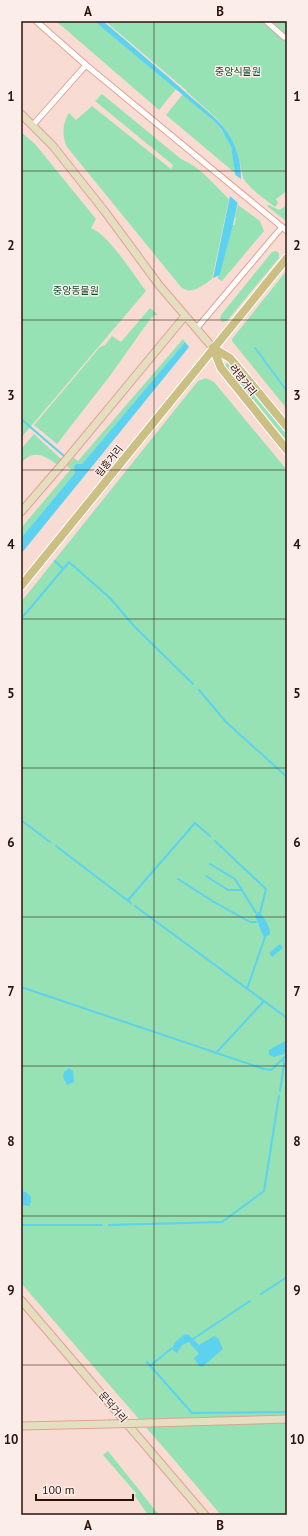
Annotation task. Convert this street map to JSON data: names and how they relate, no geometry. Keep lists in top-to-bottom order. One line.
{"streets":{"main road":["려명거리","림흥거리"],"street":["문덕거리"]},"crossings":[["려명거리","림흥거리"]],"parks":["중앙식물원","중앙동물원"],"scale_bar":"100 m","grid":{"columns":["A","B"],"rows":["1","2","3","4","5","6","7","8","9","10"]}}
